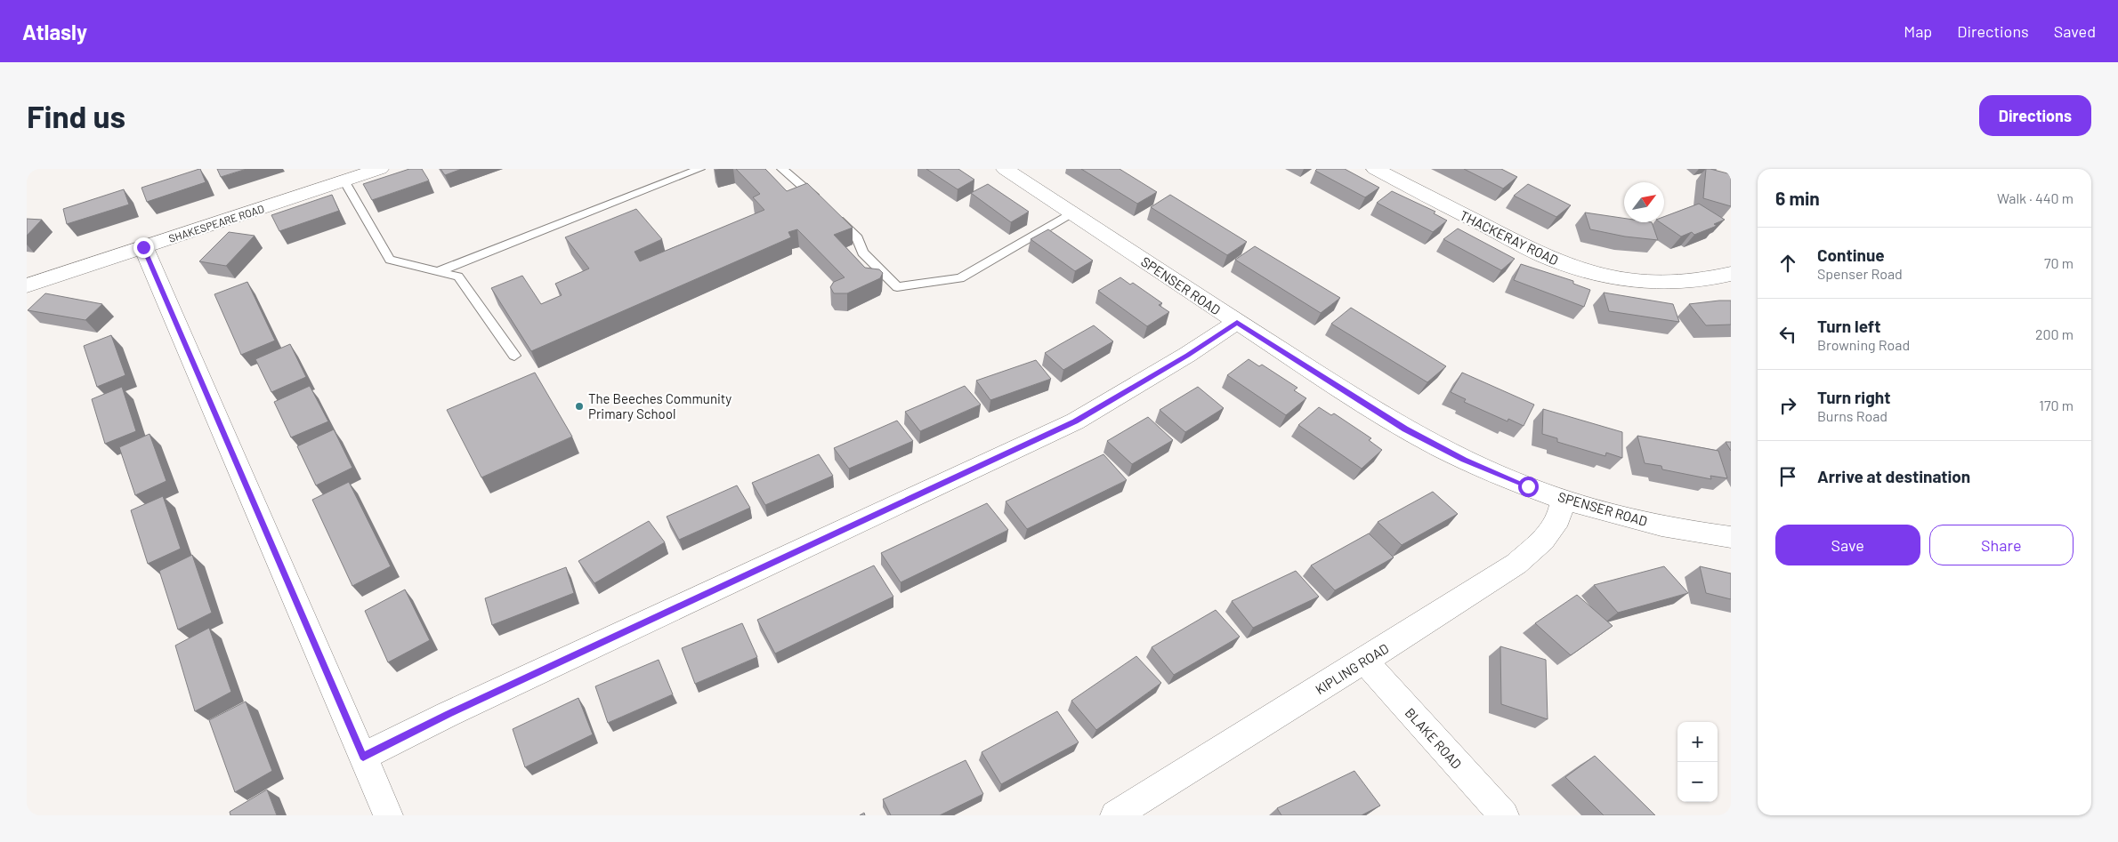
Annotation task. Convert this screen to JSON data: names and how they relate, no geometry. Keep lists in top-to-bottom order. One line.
{"streets":{"street":["SHAKESPEARE ROAD","THACKERAY ROAD","SPENSER ROAD","KIPLING ROAD","BLAKE ROAD"]},"crossings":[["SPENSER ROAD","KIPLING ROAD"],["KIPLING ROAD","BLAKE ROAD"]],"places":["The Beeches Community Primary School"],"north":"top right","page":{"header":"Atlasly","nav":["Map","Directions","Saved"],"buttons":["Directions",["Save","Share"]],"title":"Find us","heading":["6 min","Walk · 440 m"],"list":[["Continue","Spenser Road","70 m"],["Turn left","Browning Road","200 m"],["Turn right","Burns Road","170 m"],"Arrive at destination"],"map_buttons":["+","−"]}}
